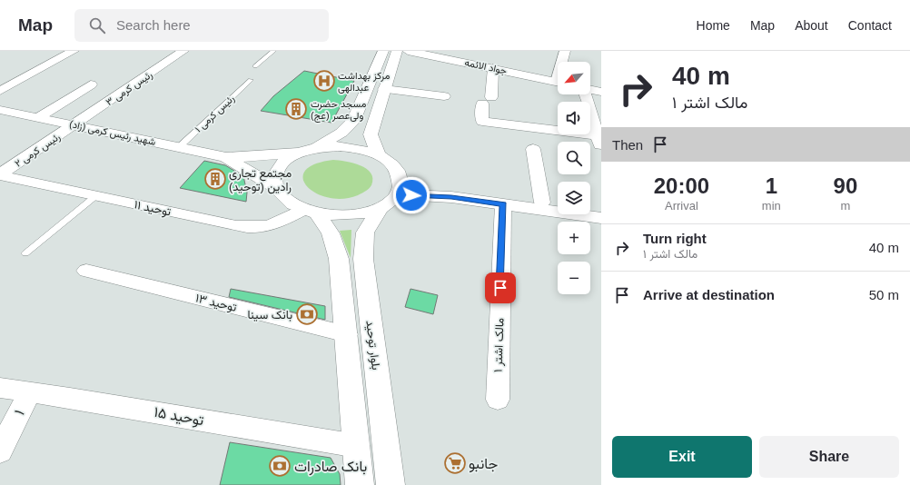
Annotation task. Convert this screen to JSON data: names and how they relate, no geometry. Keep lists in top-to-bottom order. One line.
{"streets":{"main road":["جواد الائمه","شهید رئیس کرمی (زاد)","بلوار توحید"],"street":["رئیس کرمی ۳","رئیس کرمی ۲","توحید ۱۱","توحید ۱۳","مالک اشتر ۱","۱","توحید ۱۵"],"lane":["رئیس کرمی ۱"]},"crossings":[["رئیس کرمی ۳","شهید رئیس کرمی (زاد)"],["رئیس کرمی ۳","رئیس کرمی ۲"],["رئیس کرمی ۱","شهید رئیس کرمی (زاد)"],["شهید رئیس کرمی (زاد)","رئیس کرمی ۲"],["رئیس کرمی ۲","توحید ۱۱"],["۱","توحید ۱۵"]],"places":{"hospital":["مرکز بهداشت عبدالهی"],"building":["مسجد حضرت ولی‌عصر (عج)","مجتمع تجاری رادین (توحید)"],"bank":["بانک سینا","بانک صادرات"],"supermarket":["جانبو"]},"north":"bottom left","page":{"header":"Map","search":"Search here","nav":["Home","Map","About","Contact"],"turn":["40 m","مالک اشتر ۱"],"map_buttons":["+","−"],"then":"Then","eta":["20:00","Arrival","1","min","90","m"],"list":[{"name":"Turn right","note":"مالک اشتر ۱","value":"40 m"},{"name":"Arrive at destination","value":"50 m"}],"buttons":["Exit","Share"]}}
